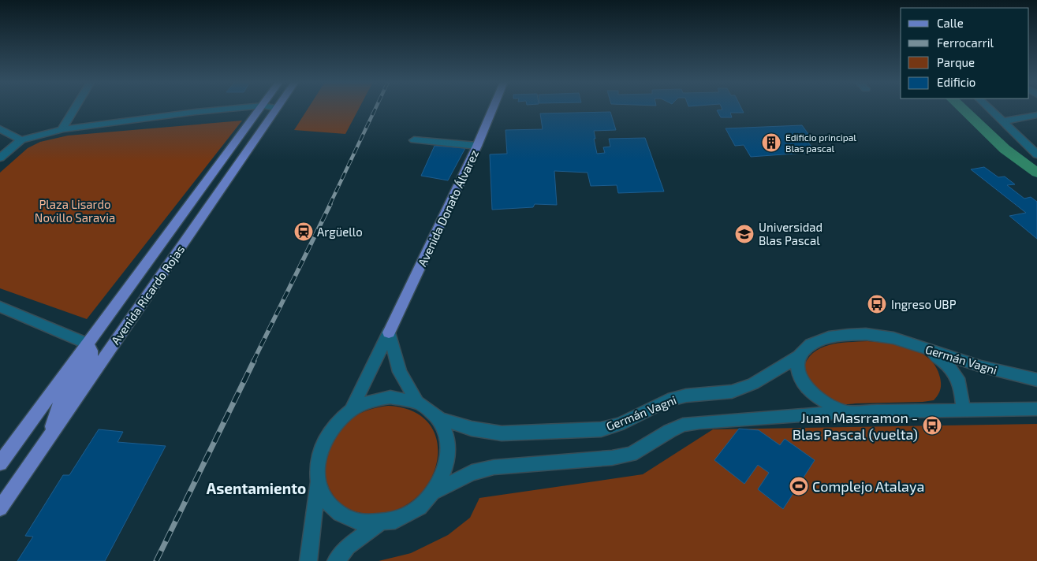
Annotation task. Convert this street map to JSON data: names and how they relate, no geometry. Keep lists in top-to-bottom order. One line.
{"streets":{"main road":["Avenida Donato Álvarez","Avenida Ricardo Rojas","Germán Vagni"]},"crossings":[["Avenida Donato Álvarez","Germán Vagni"]],"districts":["Asentamiento"],"parks":["Plaza Lisardo Novillo Saravia"],"places":{"building":["Edificio principal Blas pascal"],"station":["Argüello"],"school or university":["Universidad Blas Pascal"],"bus stop":["Ingreso UBP","Juan Masrramon - Blas Pascal (vuelta)"],"sports":["Complejo Atalaya"]},"legend":["Calle","Ferrocarril","Parque","Edificio"]}
